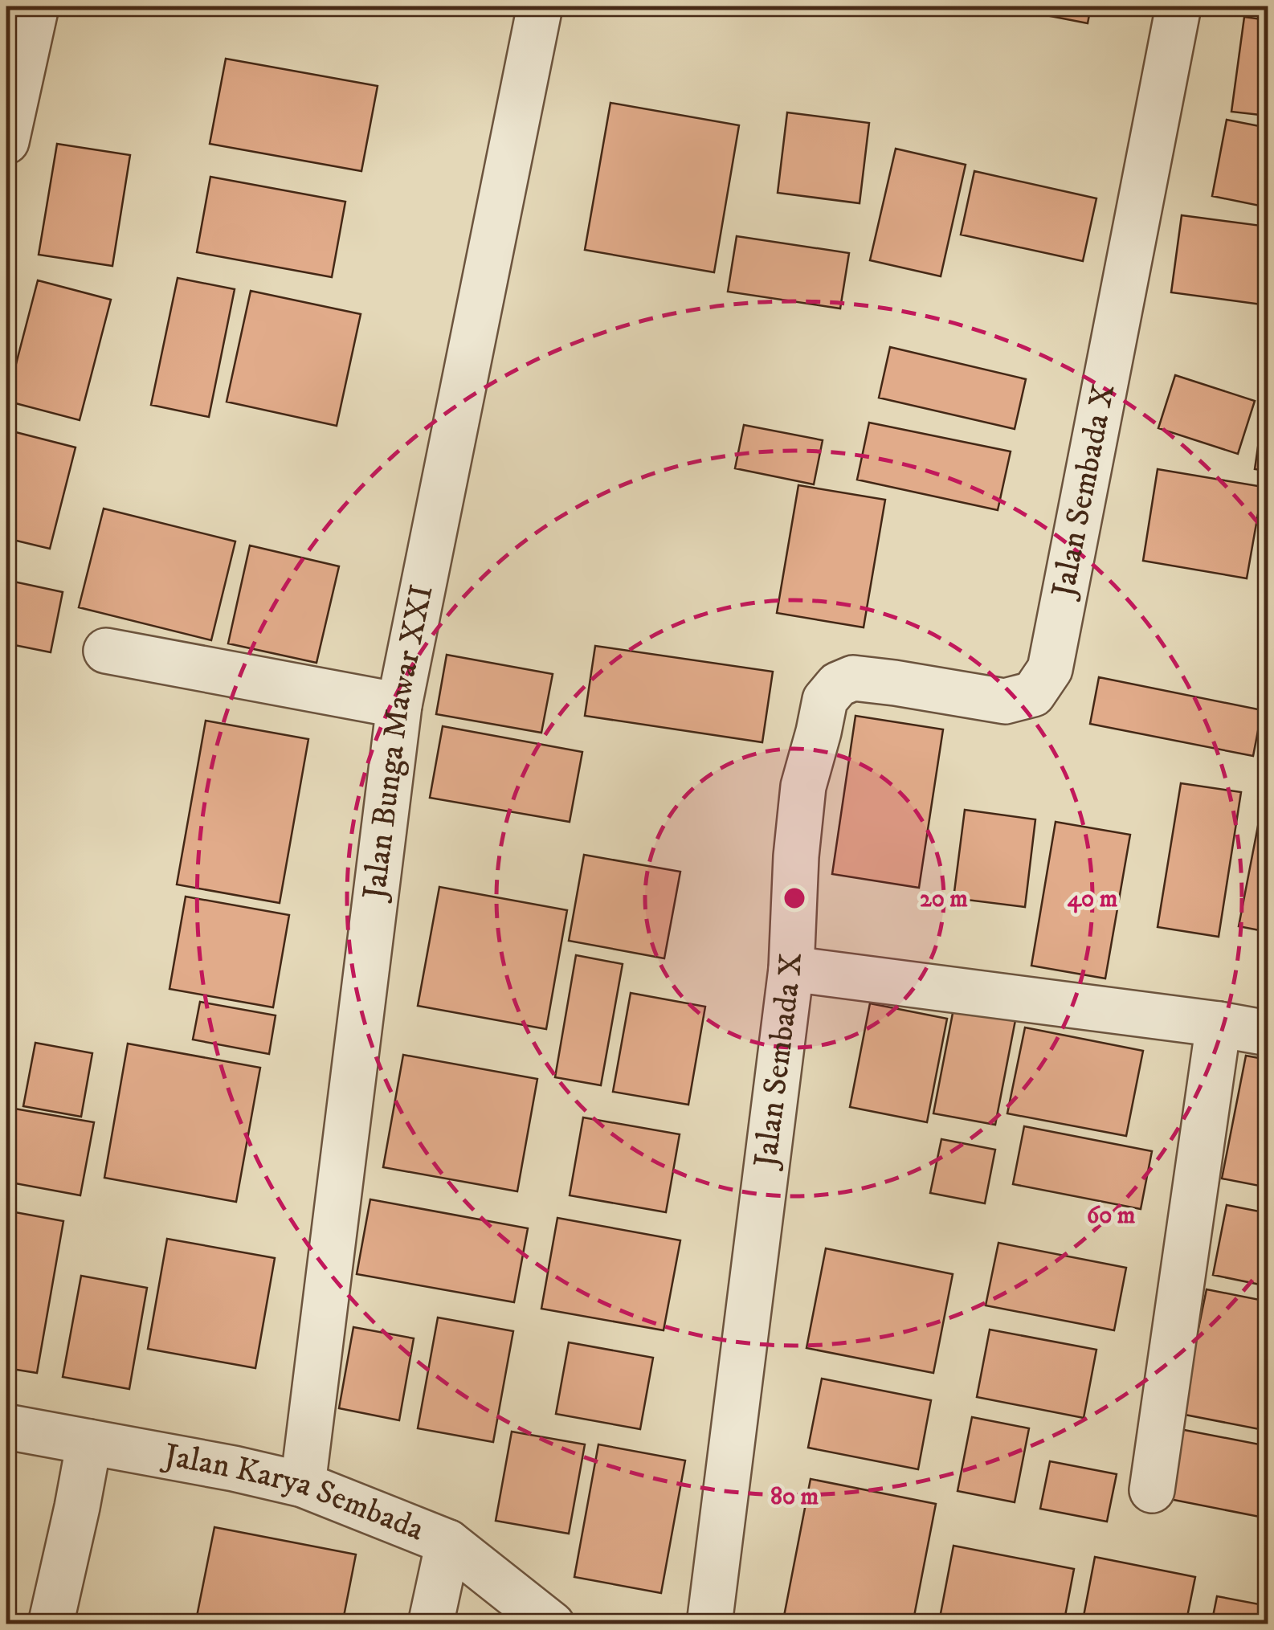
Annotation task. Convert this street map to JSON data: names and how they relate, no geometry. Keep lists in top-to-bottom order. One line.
{"streets":{"street":["Jalan Sembada X","Jalan Bunga Mawar XXI","Jalan Karya Sembada"]},"crossings":[["Jalan Bunga Mawar XXI","Jalan Karya Sembada"]],"rings":["20 m","40 m","60 m","80 m"]}
